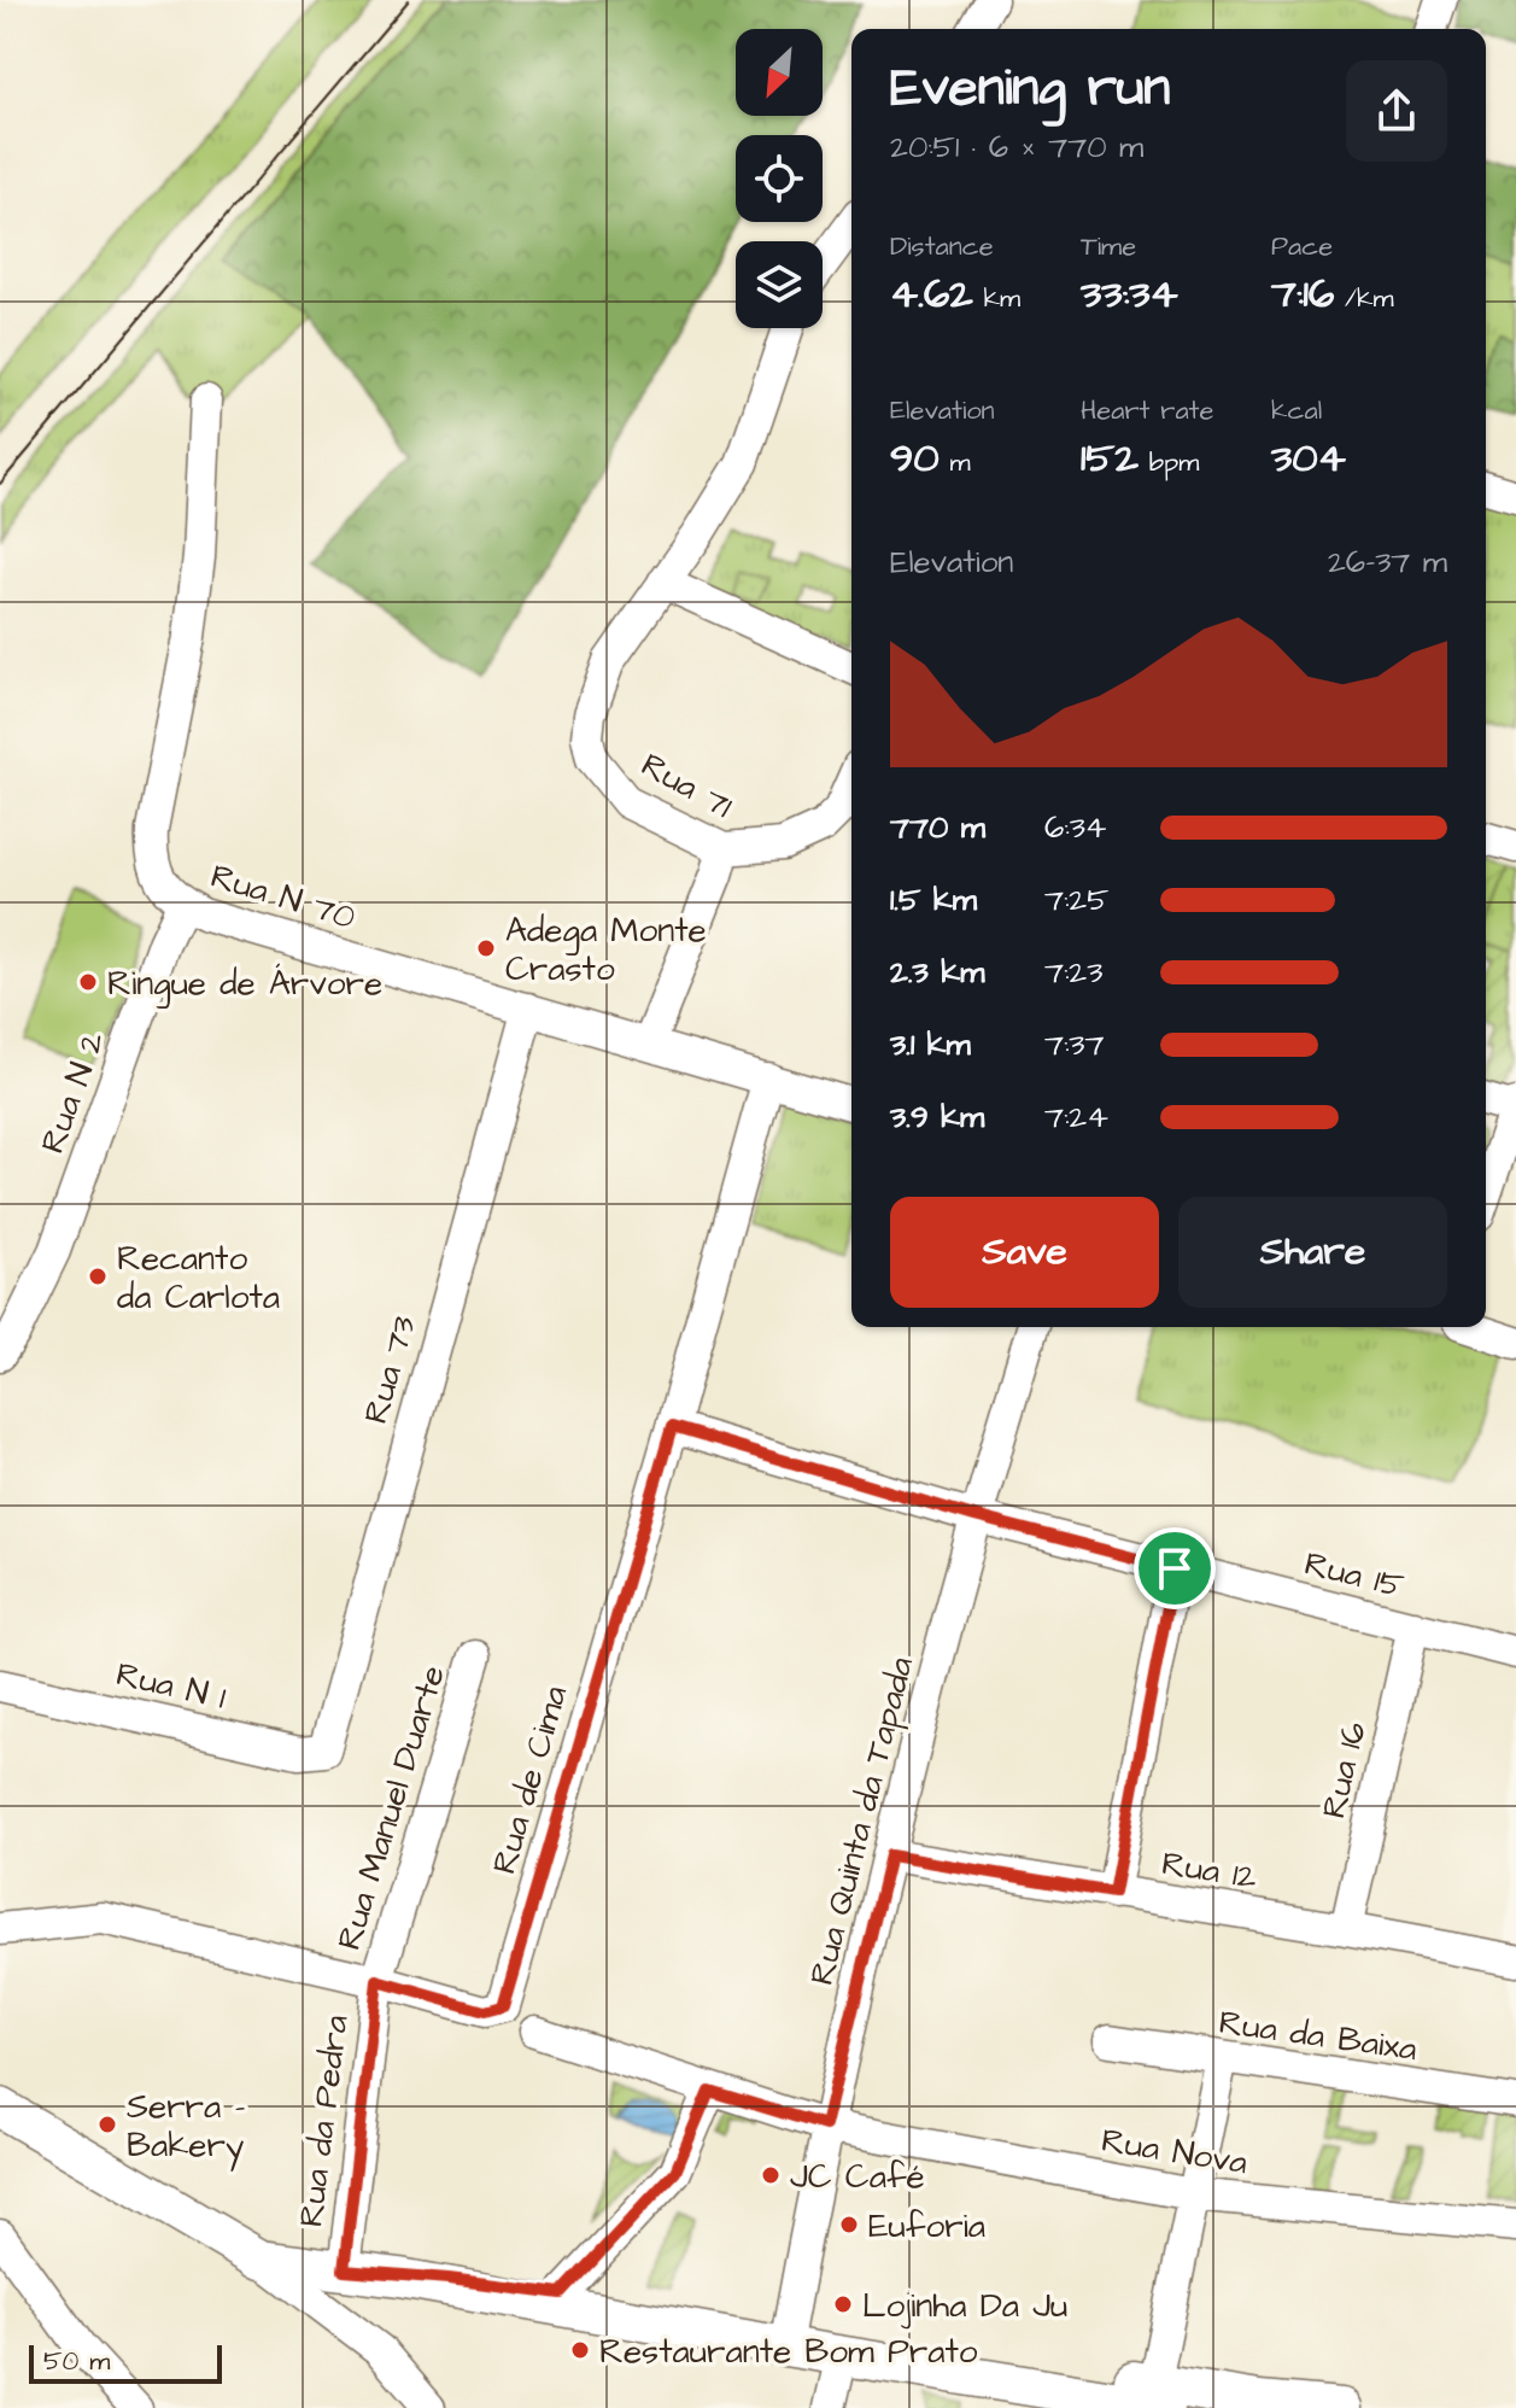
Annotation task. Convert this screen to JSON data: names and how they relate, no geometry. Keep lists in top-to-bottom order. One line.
{"streets":{"street":["Rua 71","Rua N 70","Rua N 2","Rua 73","Rua 15","Rua N 1","Rua 16","Rua de Cima","Rua Manuel Duarte","Rua Quinta da Tapada","Rua 12","Rua da Baixa","Rua da Pedra","Rua Nova"]},"crossings":[["Rua N 70","Rua N 2"],["Rua N 70","Rua 73"],["Rua N 70","Rua de Cima"],["Rua 73","Rua N 1"],["Rua 15","Rua 16"],["Rua 15","Rua de Cima"],["Rua 15","Rua Quinta da Tapada"],["Rua 16","Rua 12"],["Rua de Cima","Rua Manuel Duarte"],["Rua de Cima","Rua da Pedra"],["Rua Manuel Duarte","Rua da Pedra"],["Rua Quinta da Tapada","Rua 12"],["Rua Quinta da Tapada","Rua Nova"]],"places":["Adega Monte Crasto","Ringue de Árvore","Recanto da Carlota","Serra - Bakery","JC Café","Euforia","Lojinha Da Ju","Restaurante Bom Prato"],"scale_bar":"50 m","north":"bottom left","page":{"heading":["Evening run","20:51 · 6 × 770 m"],"stats":[["Distance","4.62 km"],["Time","33:34"],["Pace","7:16 /km"],["Elevation","90 m"],["Heart rate","152 bpm"],["kcal","304"]],"chart":["Elevation","26–37 m"],"list":[{"name":"770 m","note":"6:34"},{"name":"1.5 km","note":"7:25"},{"name":"2.3 km","note":"7:23"},{"name":"3.1 km","note":"7:37"},{"name":"3.9 km","note":"7:24"}],"buttons":["Save","Share"],"scale":"50 m"}}
